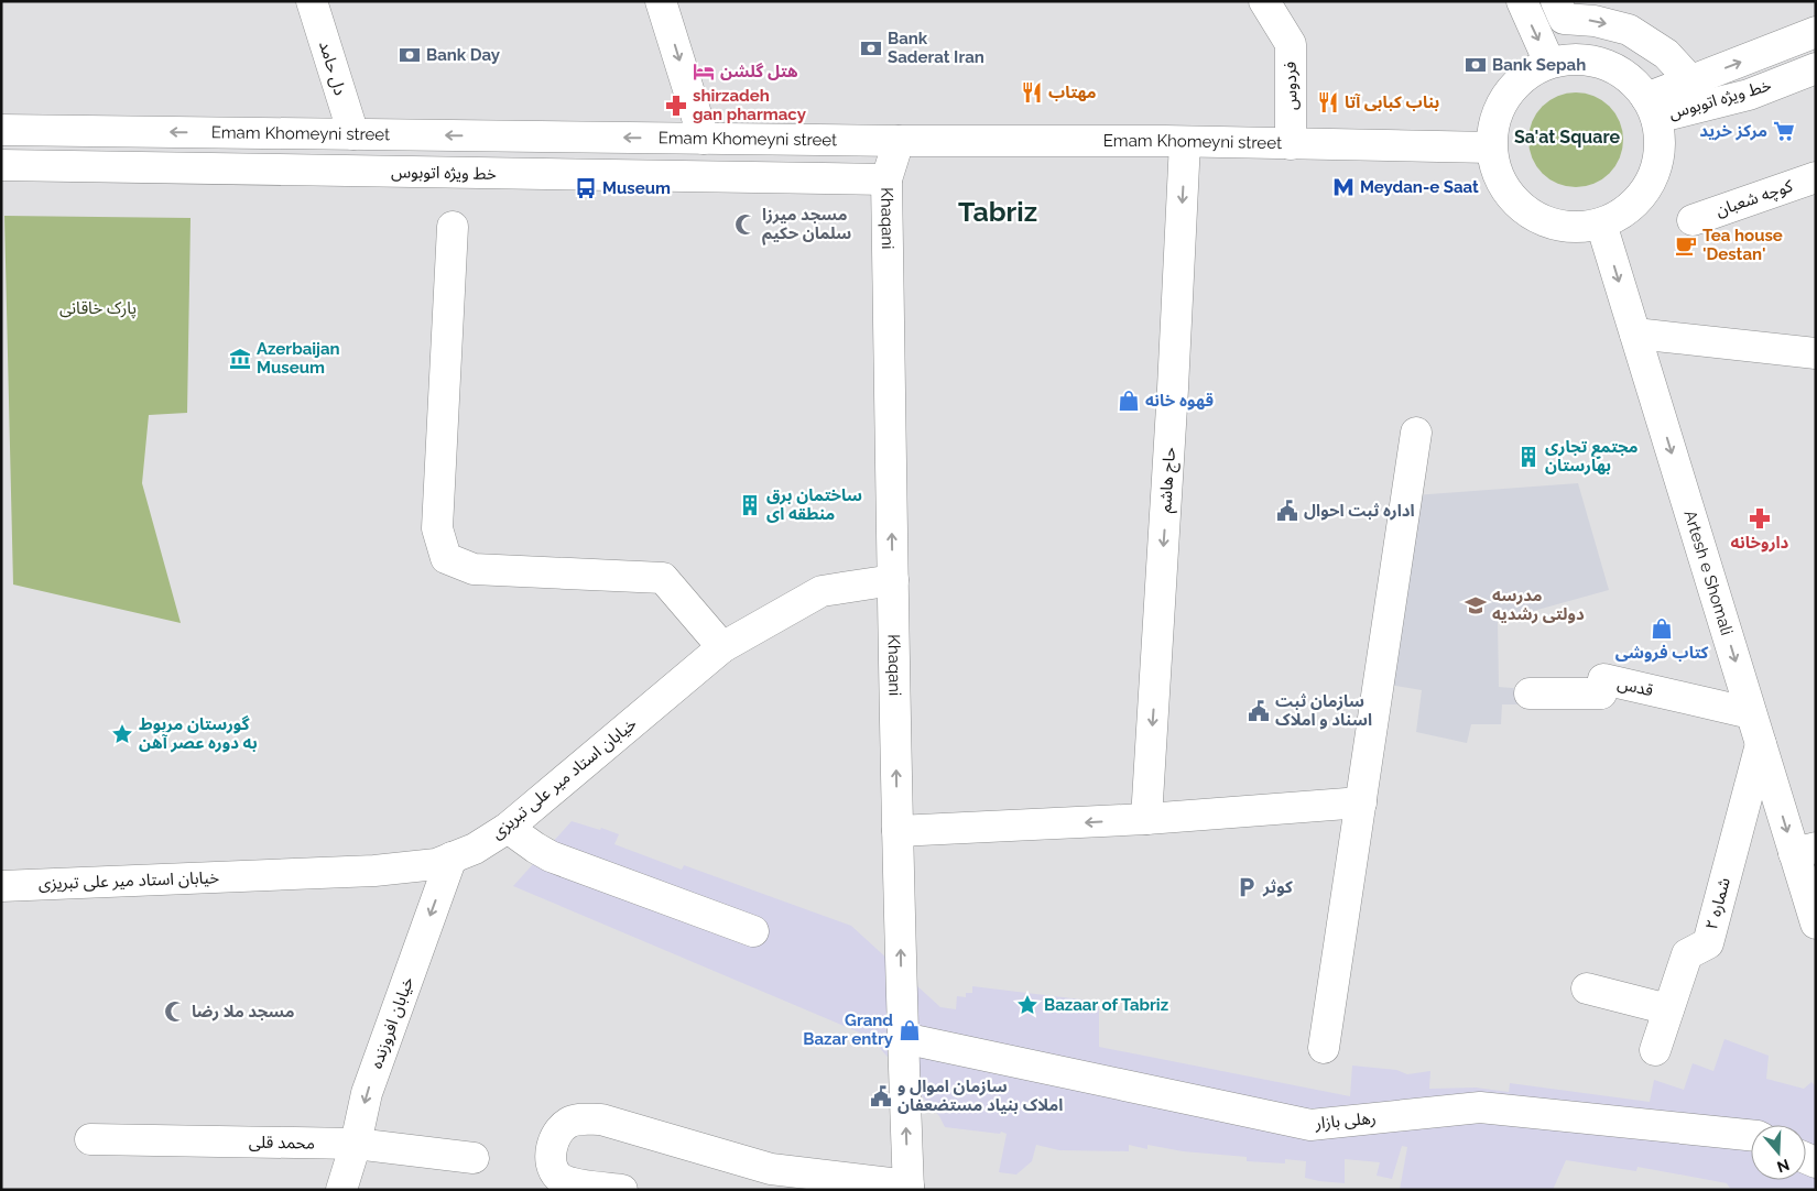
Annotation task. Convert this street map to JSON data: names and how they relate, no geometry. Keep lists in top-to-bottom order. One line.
{"streets":{"street":["دل حامد","فردوس","خط ویژه اتوبوس","Emam Khomeyni street","کوچه شعبان","Khaqani","حاج هاشم","Artesh e Shomali","قدس","خیابان استاد میر علی تبریزی","شماره ۲","خیابان افروزنده","رهلی بازار","محمد قلی"]},"crossings":[["دل حامد","Emam Khomeyni street"],["فردوس","Emam Khomeyni street"],["خط ویژه اتوبوس","Emam Khomeyni street"],["خط ویژه اتوبوس","Khaqani"],["خط ویژه اتوبوس","Artesh e Shomali"],["Emam Khomeyni street","Khaqani"],["Emam Khomeyni street","حاج هاشم"],["Emam Khomeyni street","Artesh e Shomali"],["Khaqani","خیابان استاد میر علی تبریزی"],["Khaqani","رهلی بازار"],["Artesh e Shomali","قدس"],["Artesh e Shomali","شماره ۲"],["خیابان استاد میر علی تبریزی","خیابان افروزنده"],["خیابان افروزنده","محمد قلی"]],"one_way":["Emam Khomeyni street","Khaqani","Artesh e Shomali","خیابان افروزنده"],"districts":["Sa'at Square","Tabriz"],"parks":["پارک خاقانی"],"places":{"bank":["Bank Saderat Iran","Bank Day","Bank Sepah"],"hotel":["هتل گلشن"],"restaurant":["مهتاب","بناب کبابی آتا"],"pharmacy":["shirzadeh gan pharmacy","داروخانه"],"supermarket":["مرکز خرید"],"metro station":["Meydan-e Saat"],"bus stop":["Museum"],"mosque":["مسجد میرزا سلمان حکیم","مسجد ملا رضا"],"cafe":["Tea house 'Destan'"],"museum":["Azerbaijan Museum"],"shop":["قهوه خانه","کتاب فروشی","Grand Bazar entry"],"building":["مجتمع تجاری بهارستان","ساختمان برق منطقه ای"],"public building":["اداره ثبت احوال","سازمان ثبت اسناد و املاک","سازمان اموال و املاک بنیاد مستضعفان"],"school or university":["مدرسه دولتی رشدیه"],"place":["گورستان مربوط به دوره عصر آهن","Bazaar of Tabriz"],"parking":["کوثر"]},"north":"bottom"}
